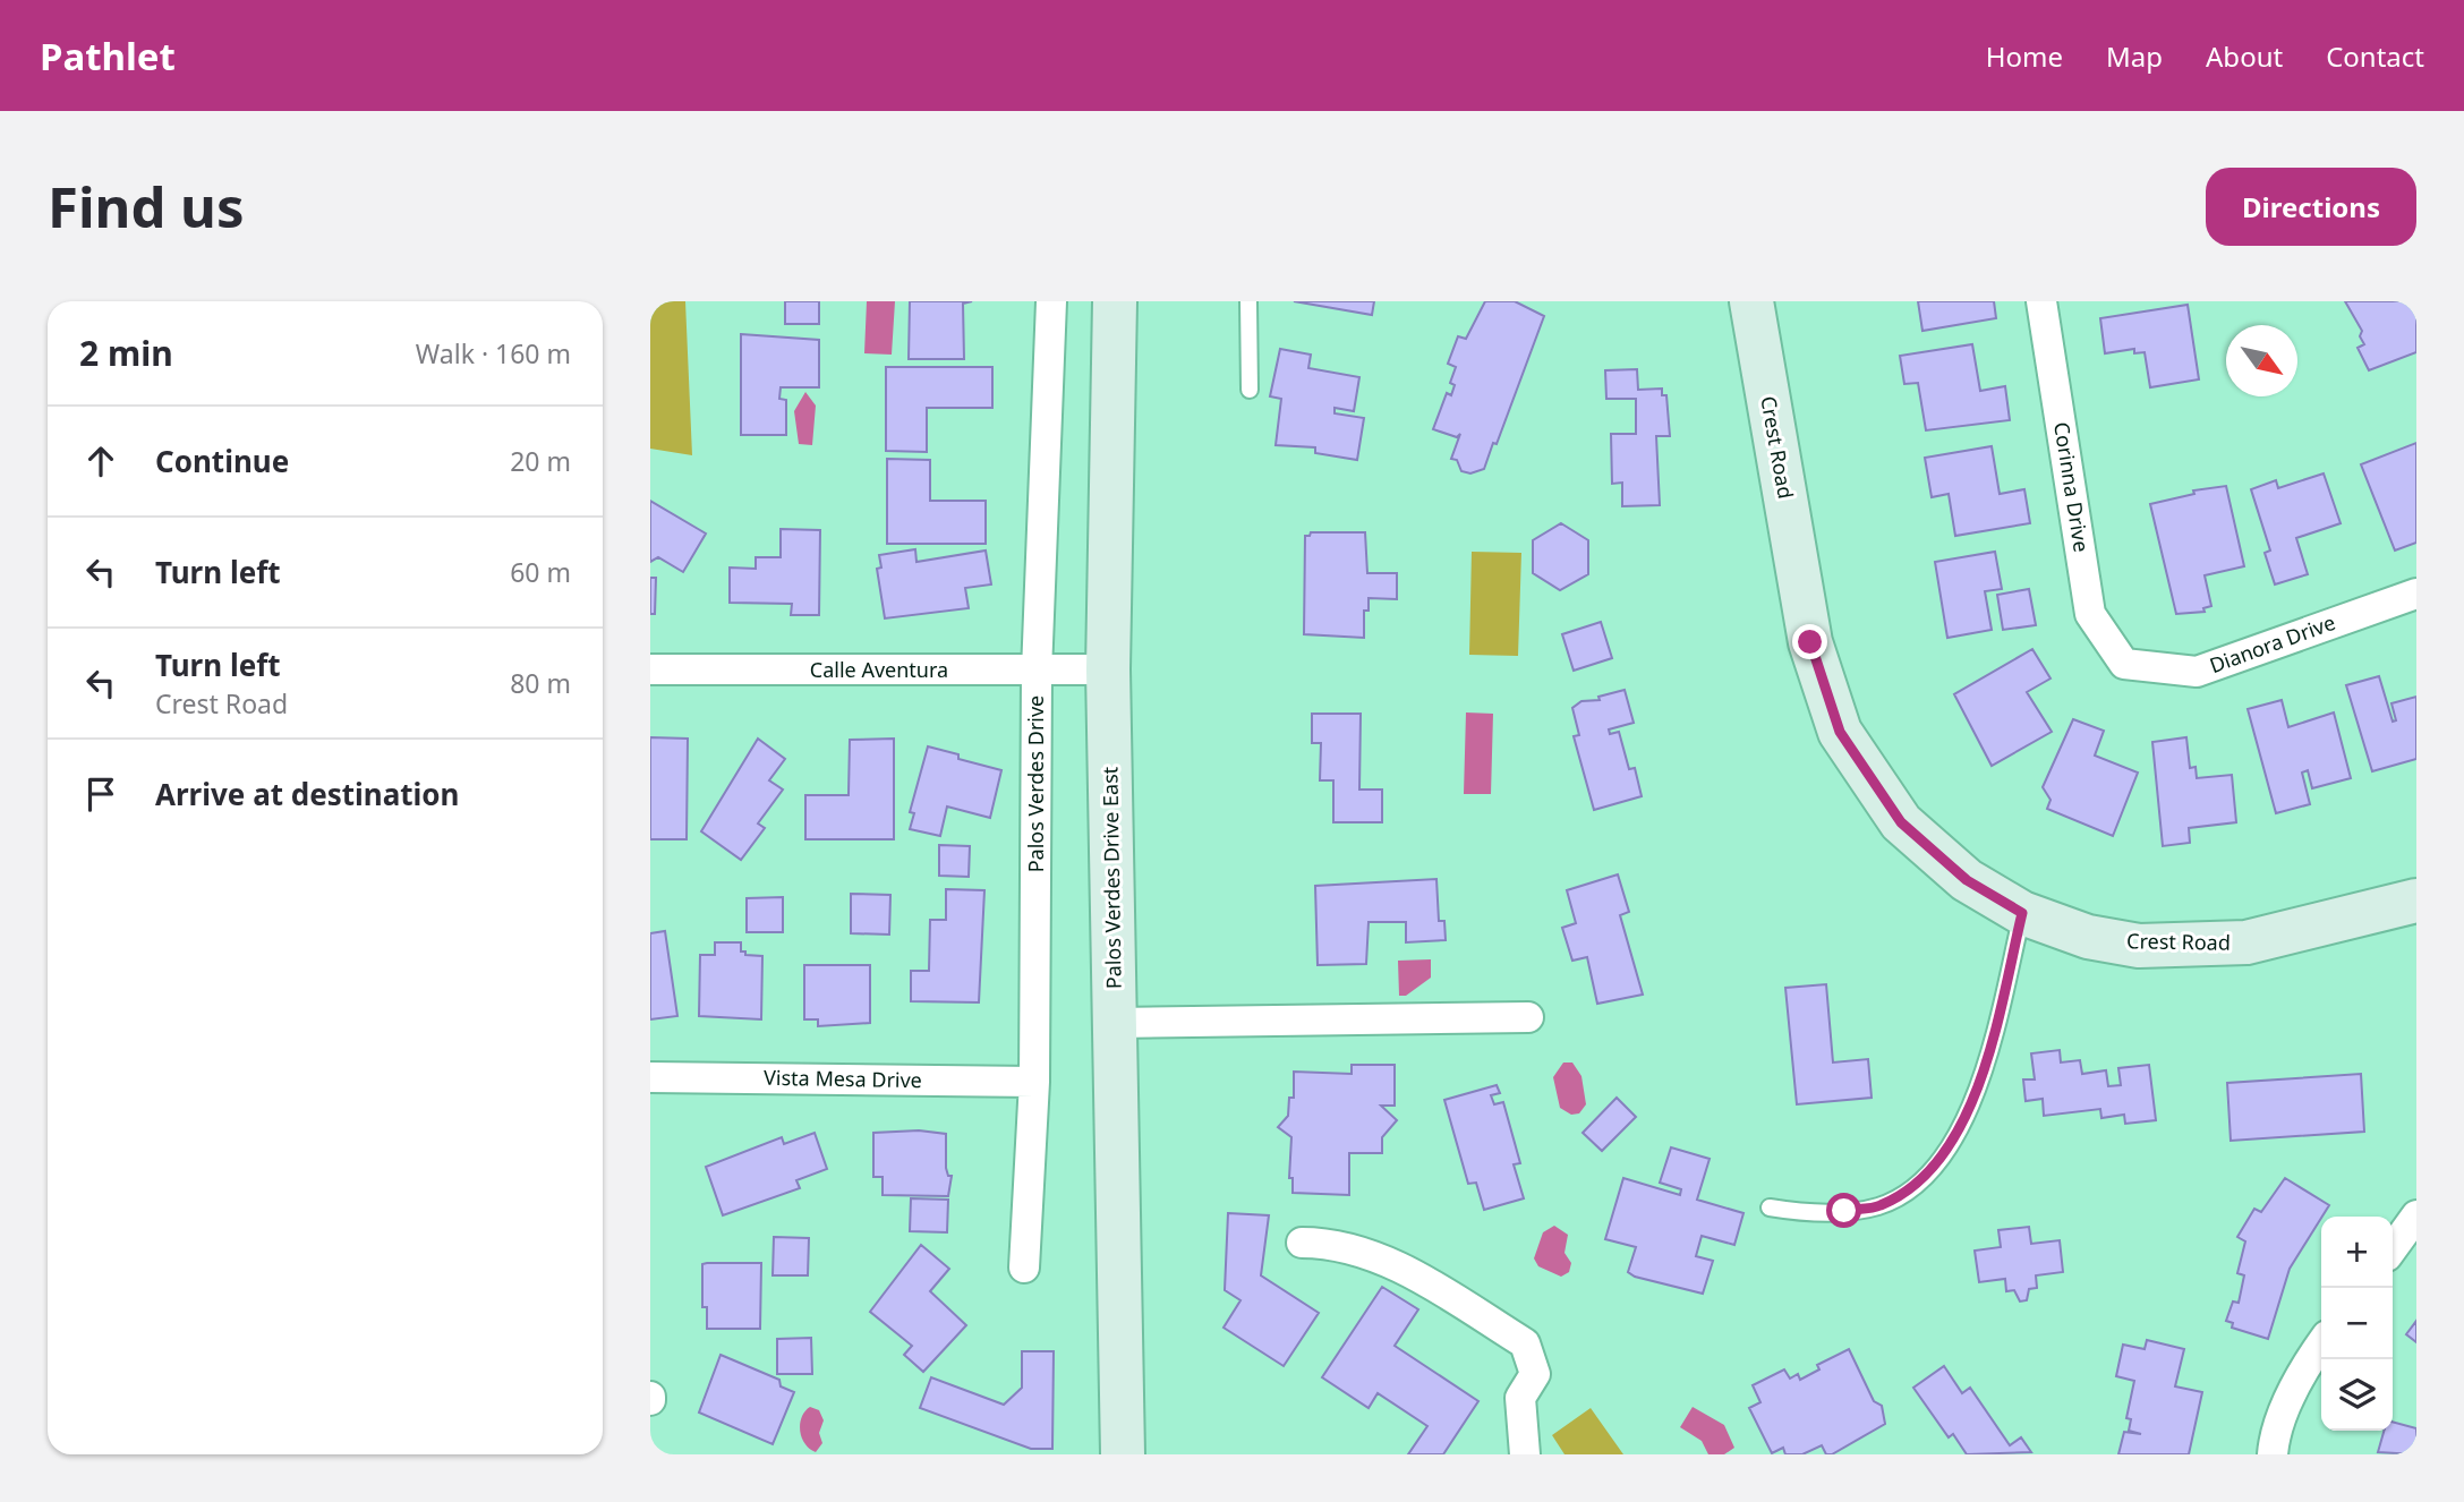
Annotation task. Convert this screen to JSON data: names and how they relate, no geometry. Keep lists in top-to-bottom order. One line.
{"streets":{"street":["Crest Road","Corinna Drive","Dianora Drive","Calle Aventura","Palos Verdes Drive","Palos Verdes Drive East","Vista Mesa Drive"]},"crossings":[["Corinna Drive","Dianora Drive"],["Calle Aventura","Palos Verdes Drive"],["Calle Aventura","Palos Verdes Drive East"],["Palos Verdes Drive","Vista Mesa Drive"]],"north":"bottom right","page":{"header":"Pathlet","nav":["Home","Map","About","Contact"],"buttons":"Directions","title":"Find us","heading":["2 min","Walk · 160 m"],"list":[["Continue","20 m"],["Turn left","60 m"],["Turn left","Crest Road","80 m"],"Arrive at destination"],"map_buttons":["+","−"]}}
